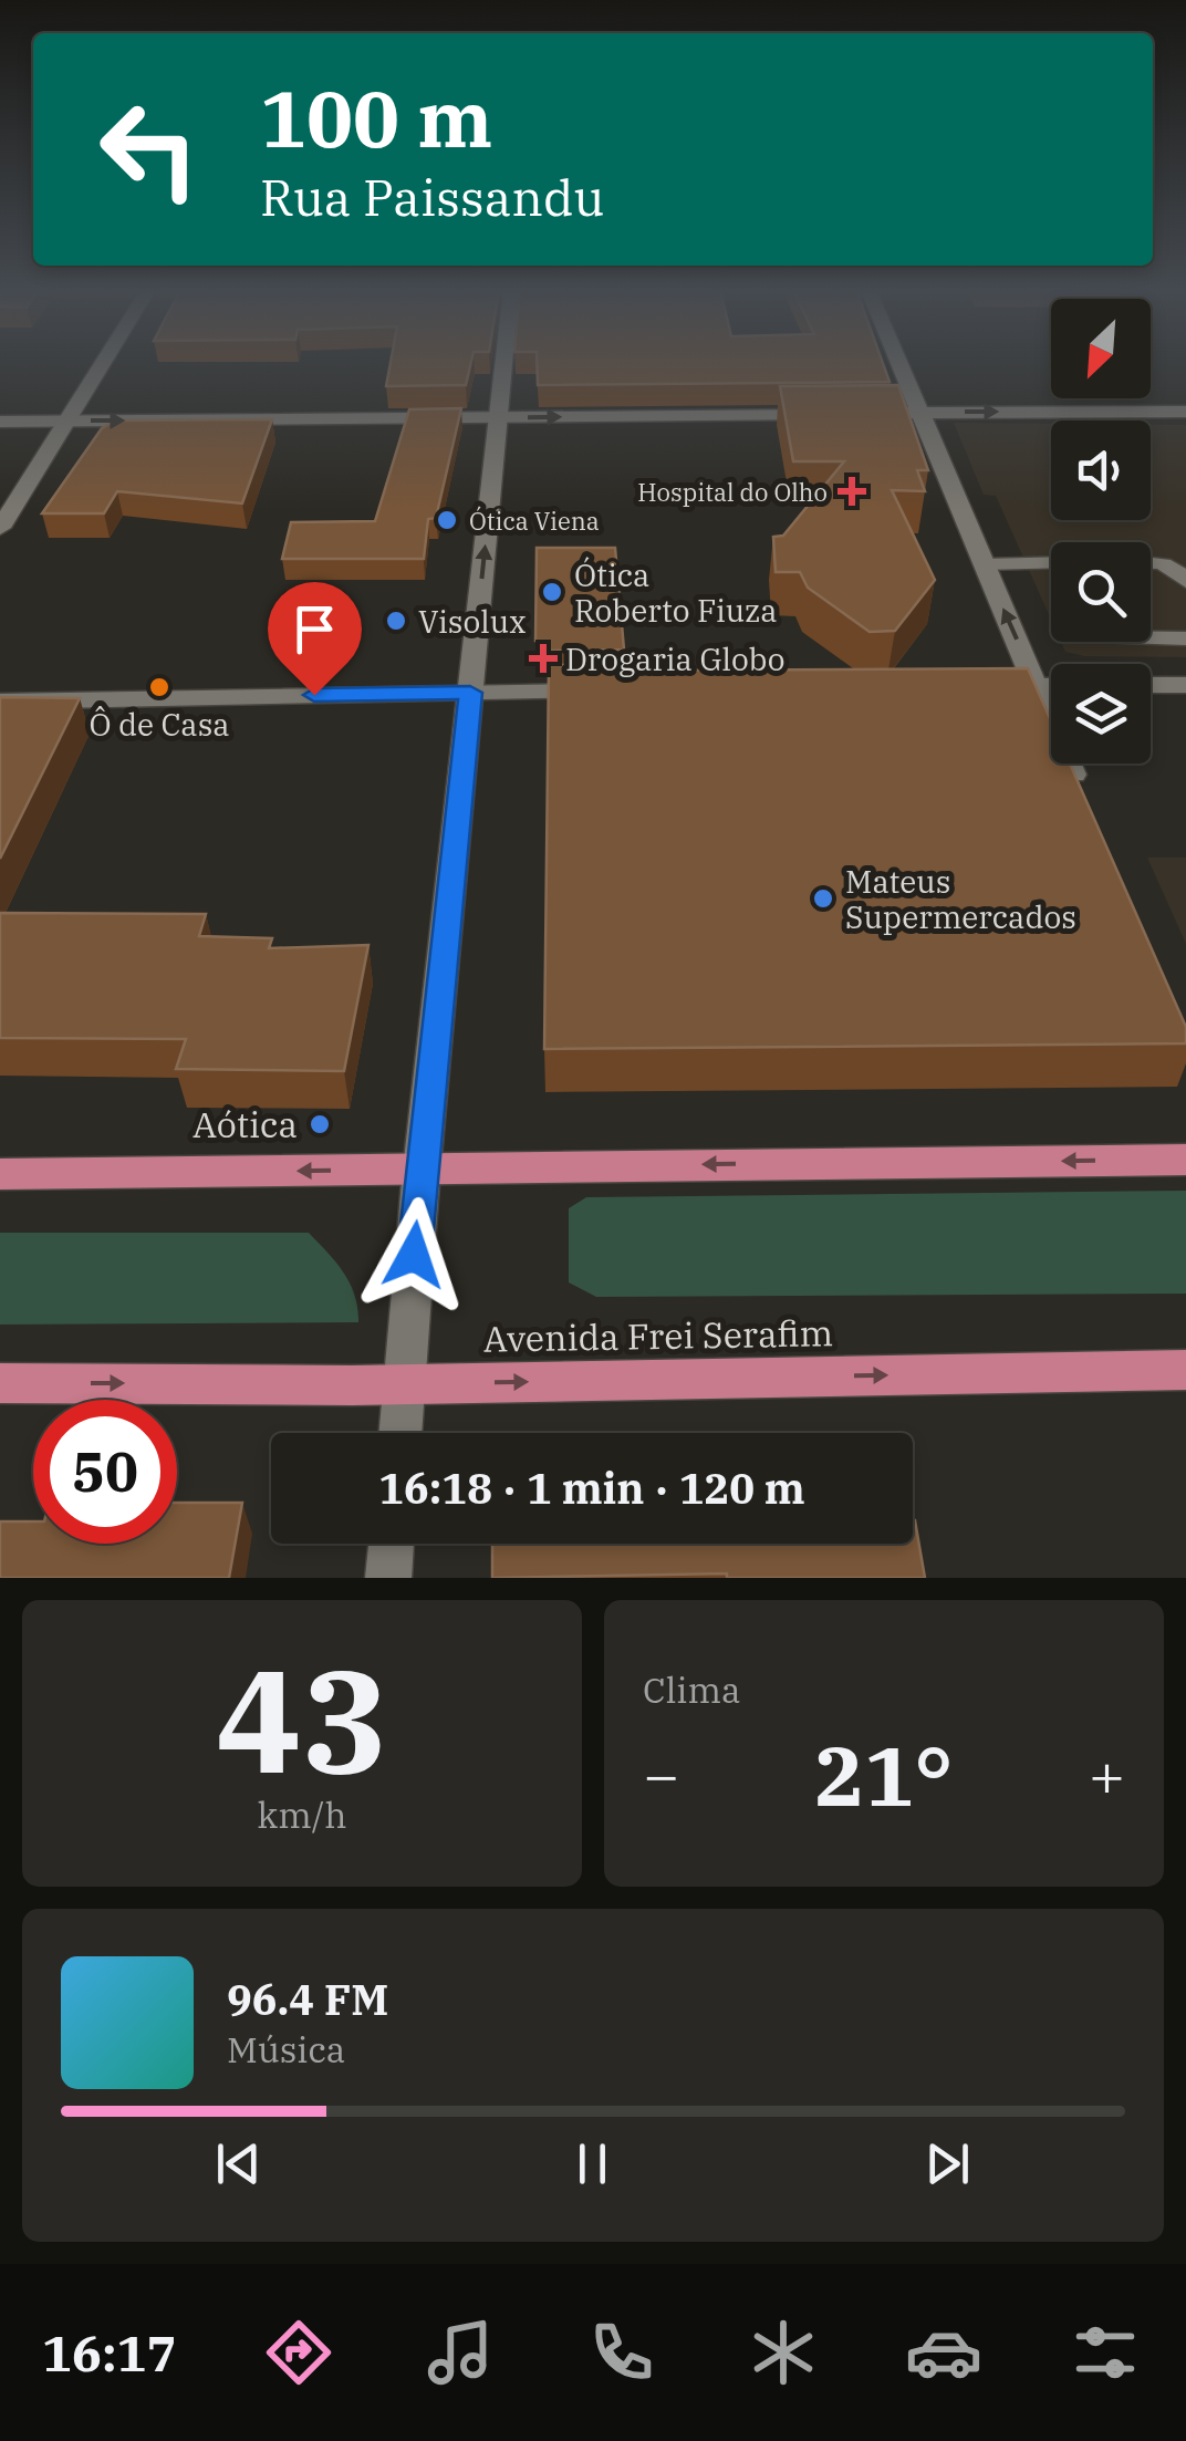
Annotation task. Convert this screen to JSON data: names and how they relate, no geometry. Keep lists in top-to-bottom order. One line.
{"streets":{"main road":["Avenida Frei Serafim"]},"places":{"health":["Hospital do Olho","Drogaria Globo"],"other":["Ótica Viena","Ótica Roberto Fiuza","Visolux","Ô de Casa","Mateus Supermercados","Aótica"]},"north":"bottom left","page":{"turn":["100 m","Rua Paissandu"],"limit":"50","trip":"16:18 · 1 min · 120 m","tile":[["43","km/h"],"Clima"],"heat":["−","21°","+"],"song":["96.4 FM","Música"],"tabs":"16:17"}}
